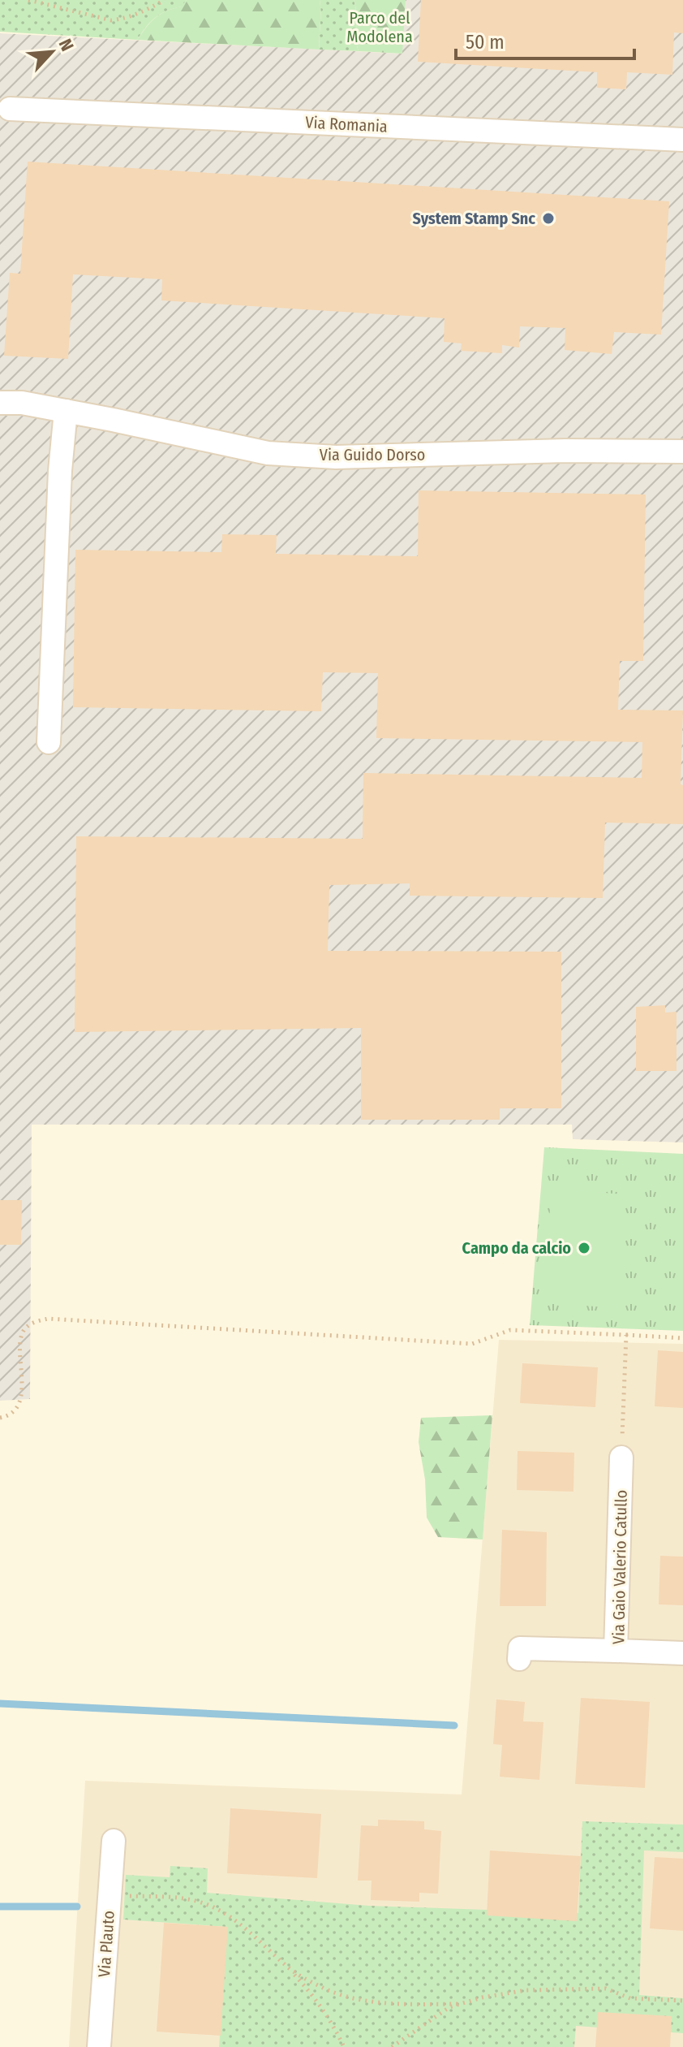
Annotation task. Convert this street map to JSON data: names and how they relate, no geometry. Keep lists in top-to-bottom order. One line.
{"streets":{"street":["Via Romania","Via Guido Dorso","Via Gaio Valerio Catullo","Via Plauto"]},"parks":["Parco del Modolena"],"places":["System Stamp Snc","Campo da calcio"],"scale_bar":"50 m","north":"top right"}
